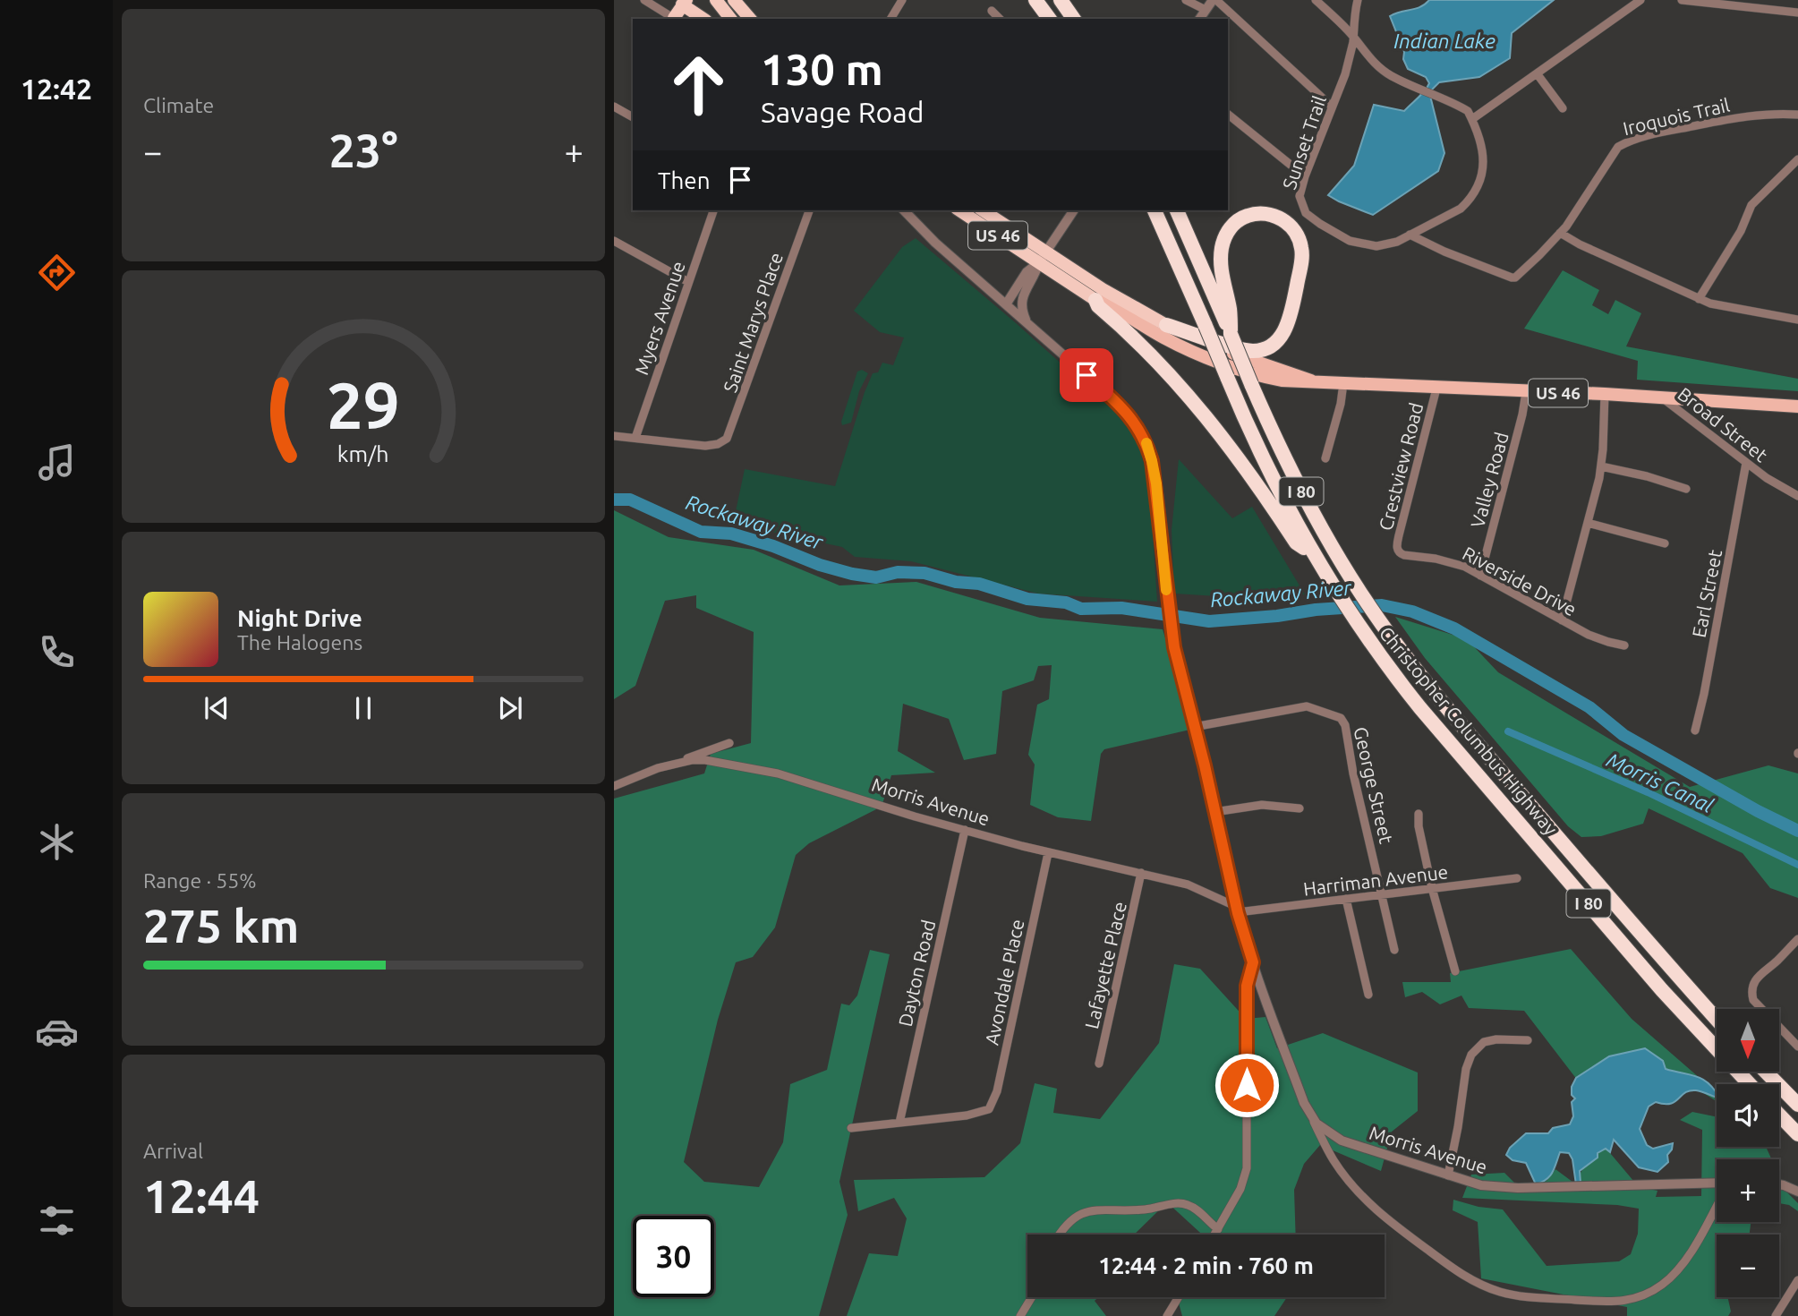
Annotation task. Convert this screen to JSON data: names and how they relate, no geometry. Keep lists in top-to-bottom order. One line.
{"streets":{"highway":["US 46","I 80","Christopher Columbus Highway"],"street":["Iroquois Trail","Sunset Trail","Myers Avenue","Saint Marys Place","Broad Street","Crestview Road","Valley Road","Riverside Drive","Earl Street","George Street","Morris Avenue","Harriman Avenue","Lafayette Place","Dayton Road","Avondale Place"]},"crossings":[["Iroquois Trail","Sunset Trail"],["US 46","Broad Street"],["US 46","Crestview Road"],["US 46","Valley Road"],["Myers Avenue","Saint Marys Place"],["Broad Street","Earl Street"],["Crestview Road","Riverside Drive"],["Valley Road","Riverside Drive"],["George Street","Morris Avenue"],["George Street","Harriman Avenue"],["Morris Avenue","Harriman Avenue"],["Morris Avenue","Lafayette Place"],["Morris Avenue","Dayton Road"],["Morris Avenue","Avondale Place"],["Dayton Road","Avondale Place"]],"water":["Indian Lake","Rockaway River","Morris Canal"],"north":"bottom","page":{"tabs":"12:42","tile":["Climate",["Range · 55%","275 km"],["Arrival","12:44"]],"turn":["130 m","Savage Road"],"heat":["−","23°","+"],"then":"Then","song":["Night Drive","The Halogens"],"map_buttons":["+","−"],"limit":"30","trip":"12:44 · 2 min · 760 m","gauge":["29","km/h"]}}
